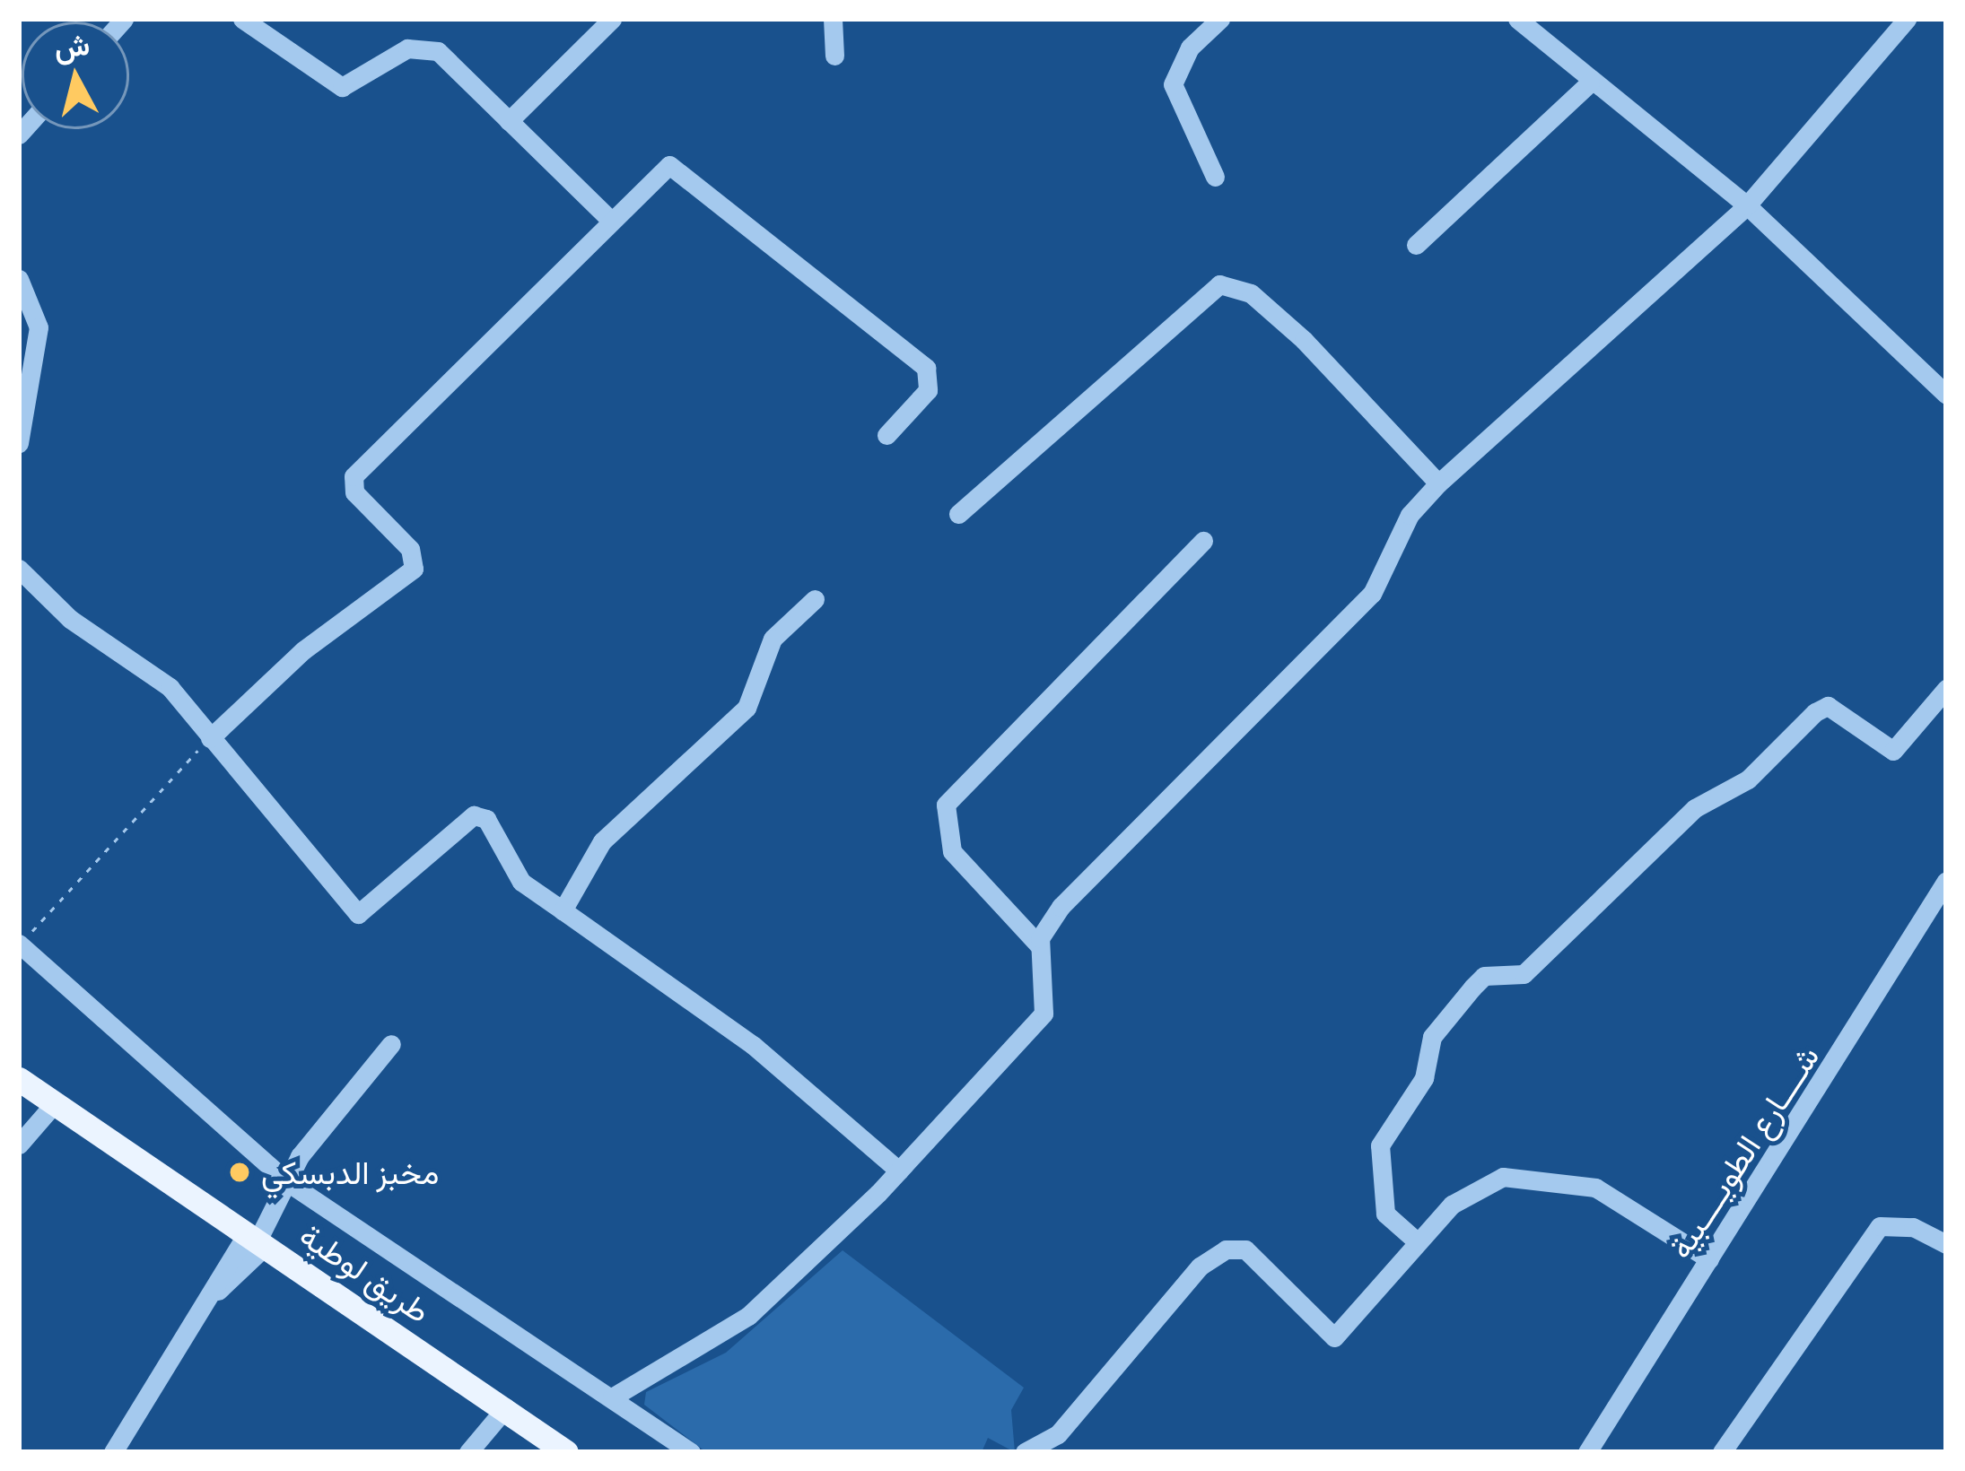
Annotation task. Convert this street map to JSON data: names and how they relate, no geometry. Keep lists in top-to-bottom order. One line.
{"streets":{"main road":["طريق لوطية"],"street":["شــــارع الطويــــبية"]},"places":["مخبز الدبسكي"],"north":"top"}
